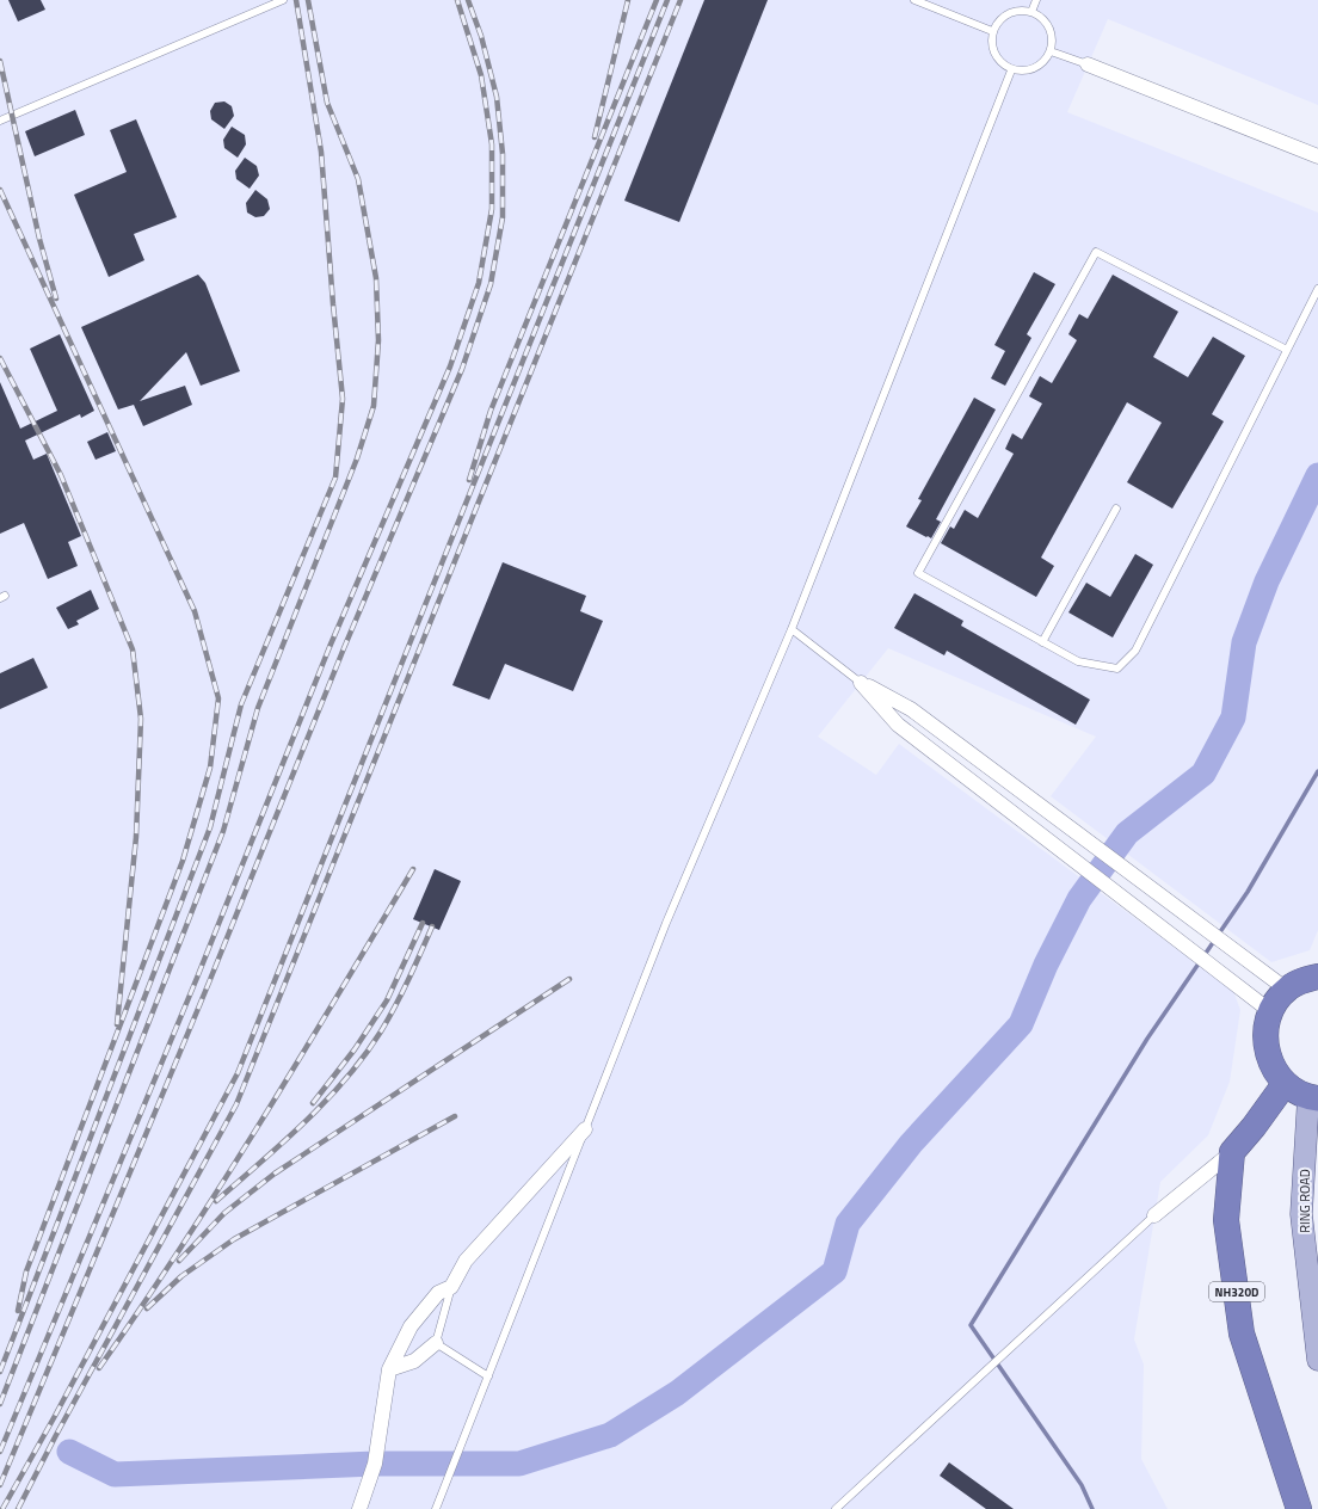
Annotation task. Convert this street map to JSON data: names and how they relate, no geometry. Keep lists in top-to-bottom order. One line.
{"streets":{"highway":["NH320D"],"main road":["RING ROAD"]}}
